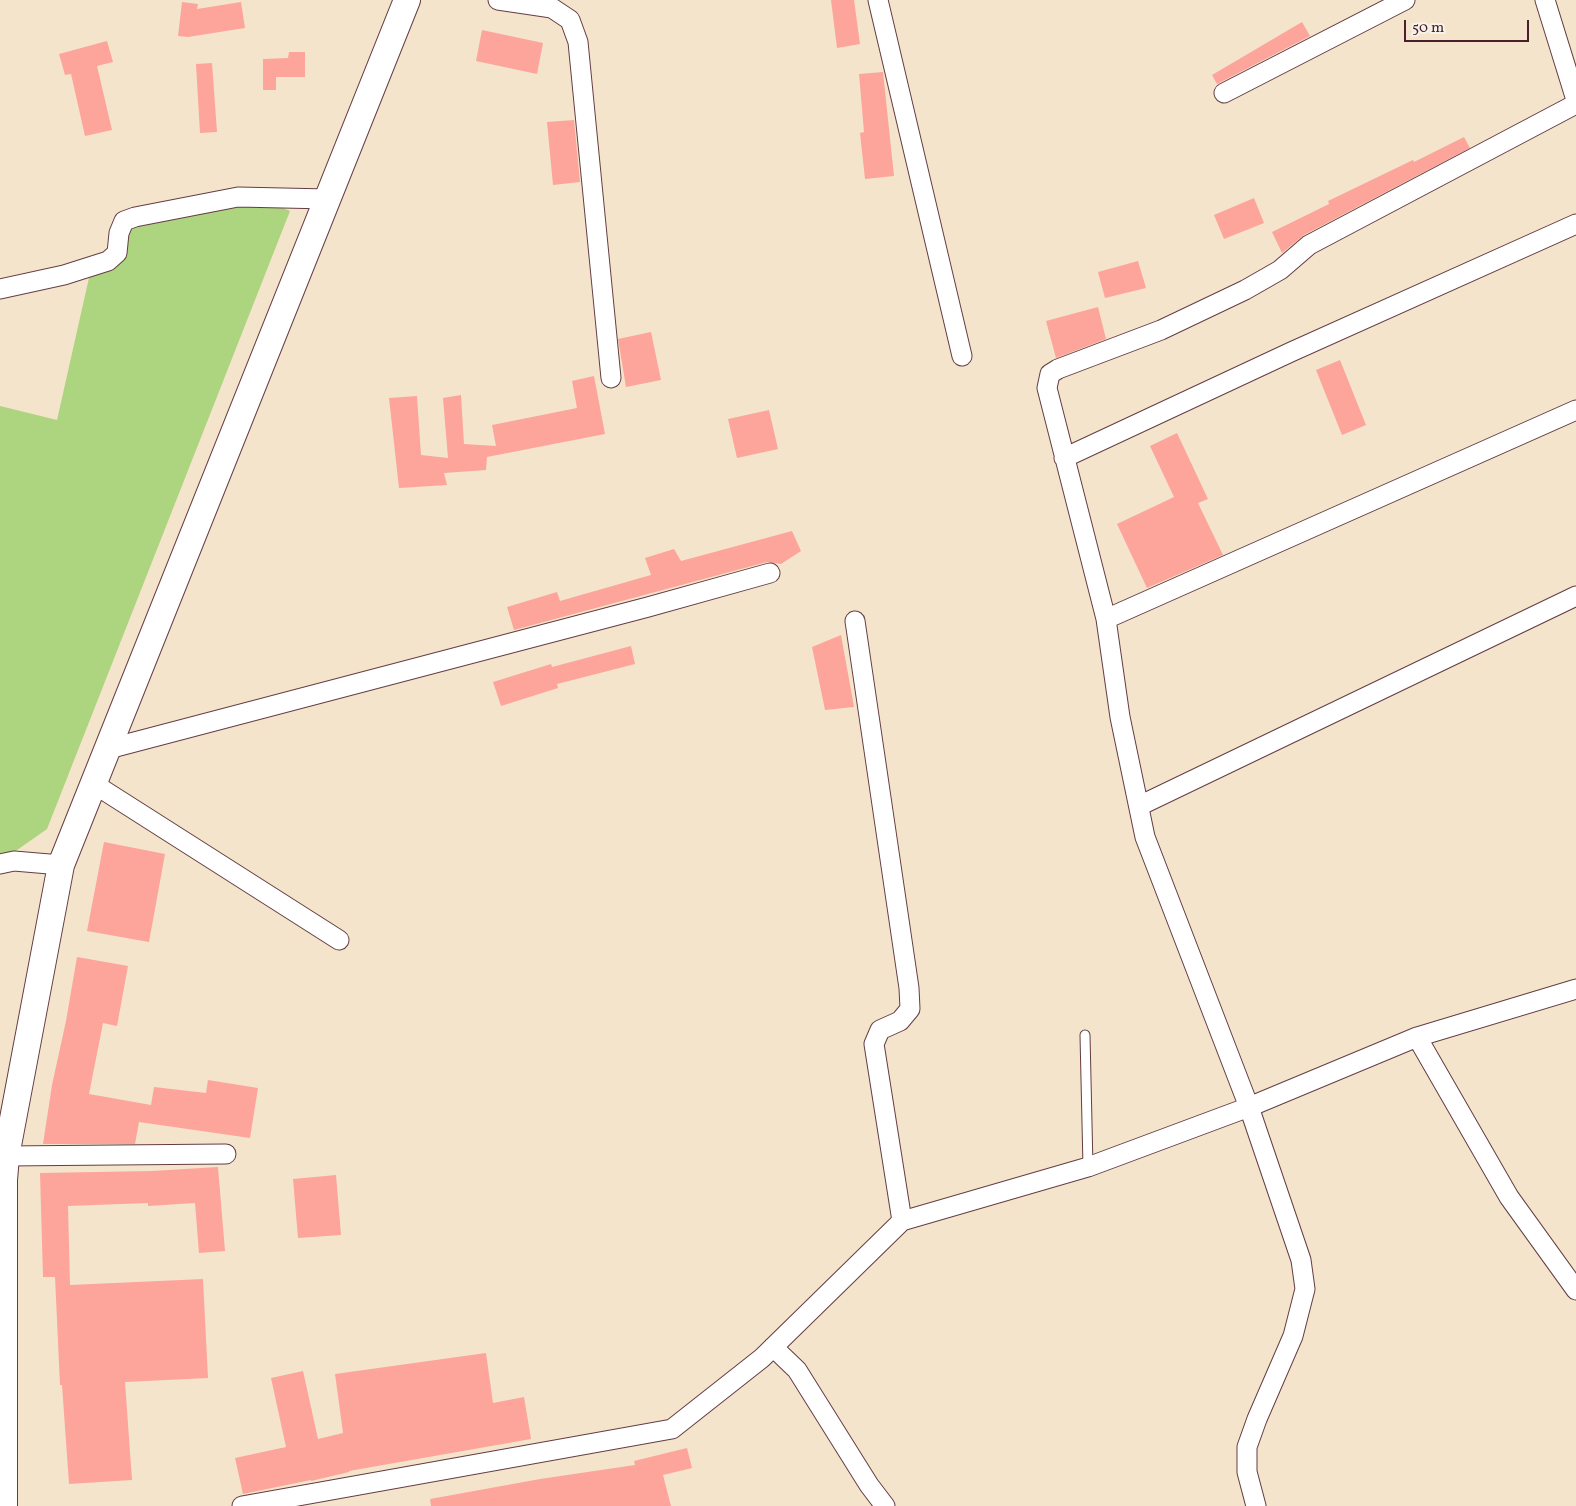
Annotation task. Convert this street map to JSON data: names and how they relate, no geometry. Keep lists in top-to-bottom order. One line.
{"scale_bar":"50 m"}
